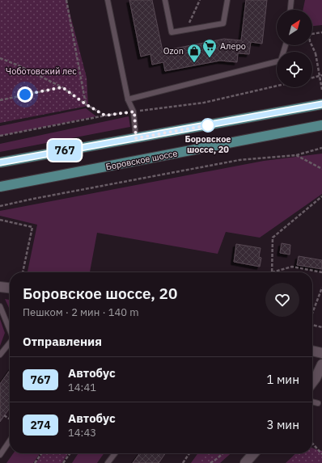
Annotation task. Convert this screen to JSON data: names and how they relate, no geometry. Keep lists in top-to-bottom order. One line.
{"streets":{"main road":["Боровское шоссе"]},"parks":["Чоботовский лес"],"places":{"supermarket":["Алеро"],"shop":["Ozon"],"other":["Боровское шоссе, 20"]},"lines":["bus line 767"],"north":"top right","page":{"on_map":"767","heading":[["Боровское шоссе, 20","Пешком · 2 мин · 140 m"],"Отправления"],"list":[{"mark":"767","name":"Автобус","note":"14:41","value":"1 мин"},{"mark":"274","name":"Автобус","note":"14:43","value":"3 мин"}]}}
